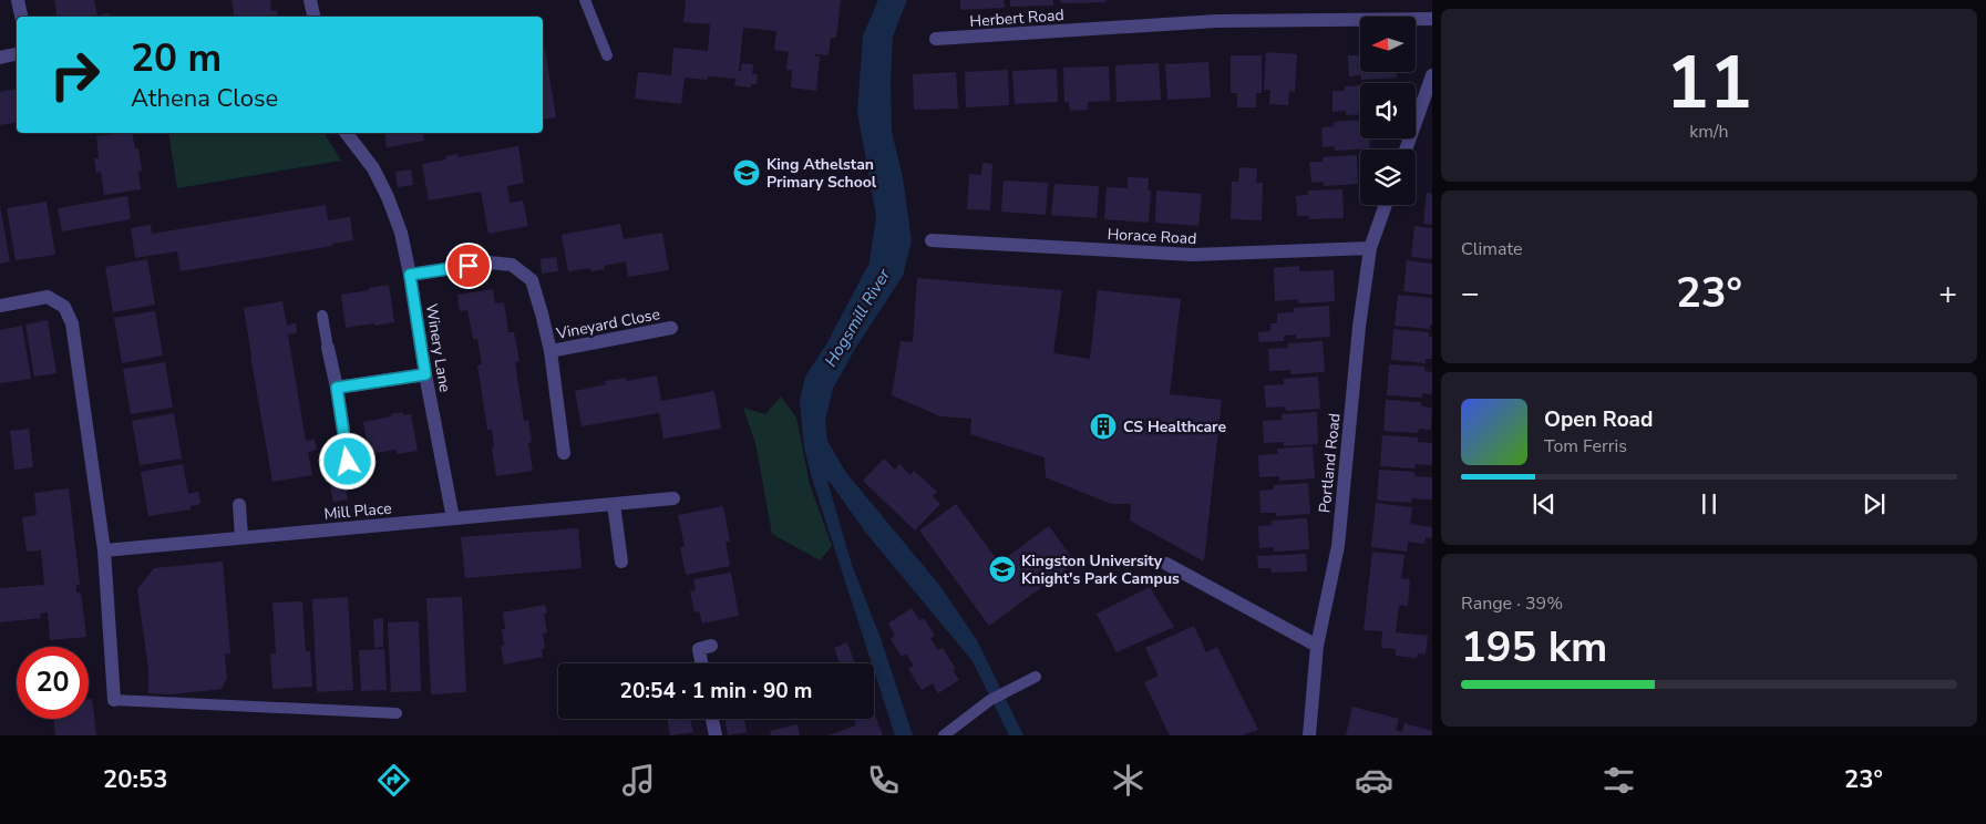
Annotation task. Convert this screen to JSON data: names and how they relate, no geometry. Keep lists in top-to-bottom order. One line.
{"streets":{"street":["Herbert Road","Horace Road","Vineyard Close","Winery Lane","Portland Road","Mill Place"]},"crossings":[["Horace Road","Portland Road"],["Vineyard Close","Winery Lane"],["Winery Lane","Mill Place"]],"water":["Hogsmill River"],"places":{"school or university":["King Athelstan Primary School","Kingston University Knight's Park Campus"],"building":["CS Healthcare"]},"north":"left","page":{"tile":[["11","km/h"],"Climate",["Range · 39%","195 km"]],"turn":["20 m","Athena Close"],"heat":["−","23°","+"],"song":["Open Road","Tom Ferris"],"limit":"20","trip":"20:54 · 1 min · 90 m","tabs":["20:53","23°"]}}
